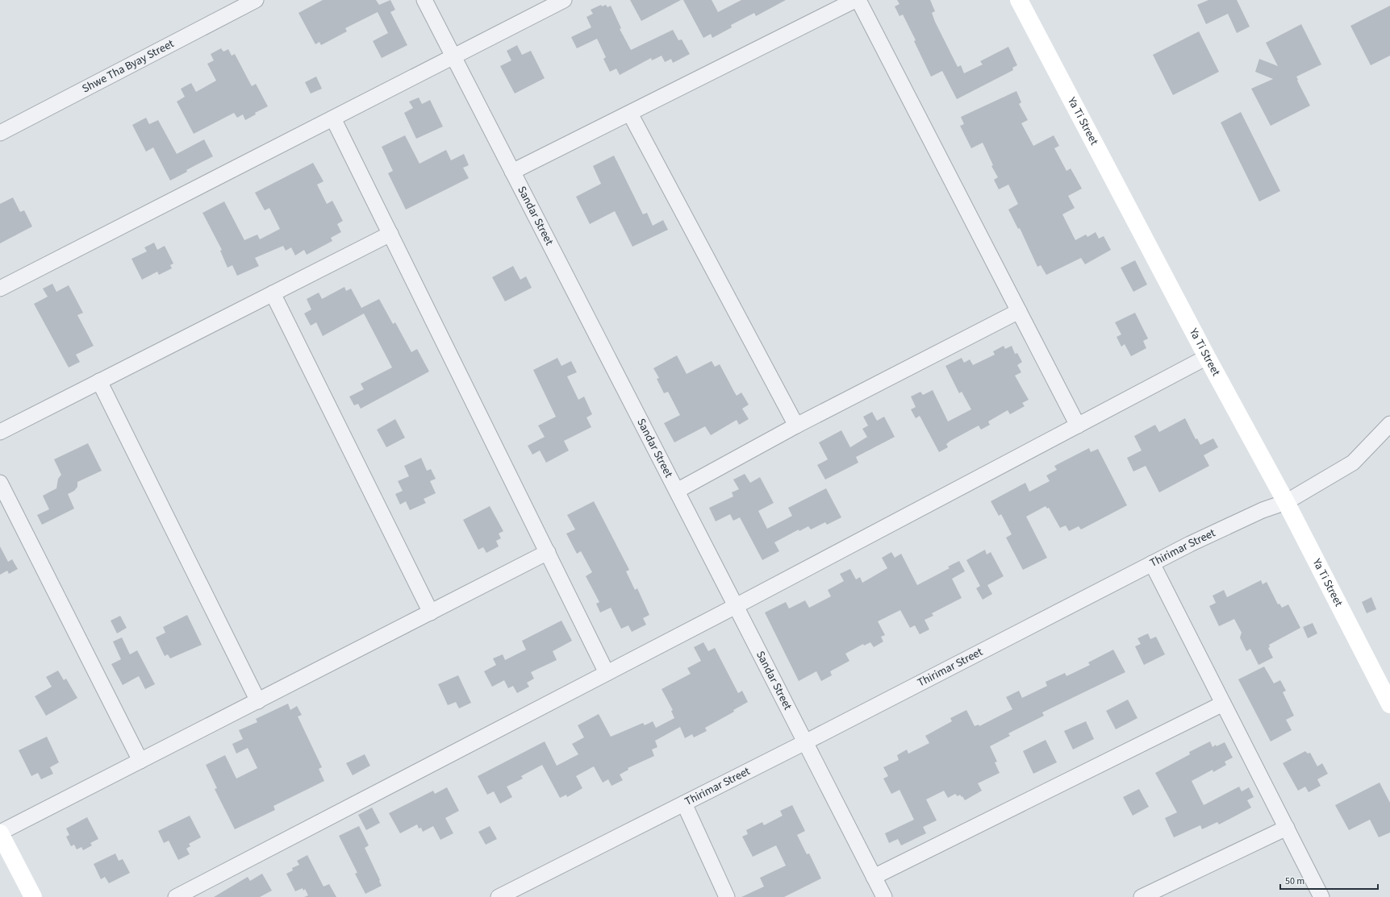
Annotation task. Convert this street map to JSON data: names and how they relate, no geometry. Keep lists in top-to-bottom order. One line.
{"streets":{"street":["Shwe Tha Byay Street","Ya Ti Street","Sandar Street","Thirimar Street"]},"crossings":[["Ya Ti Street","Thirimar Street"],["Sandar Street","Thirimar Street"]],"scale_bar":"50 m"}
